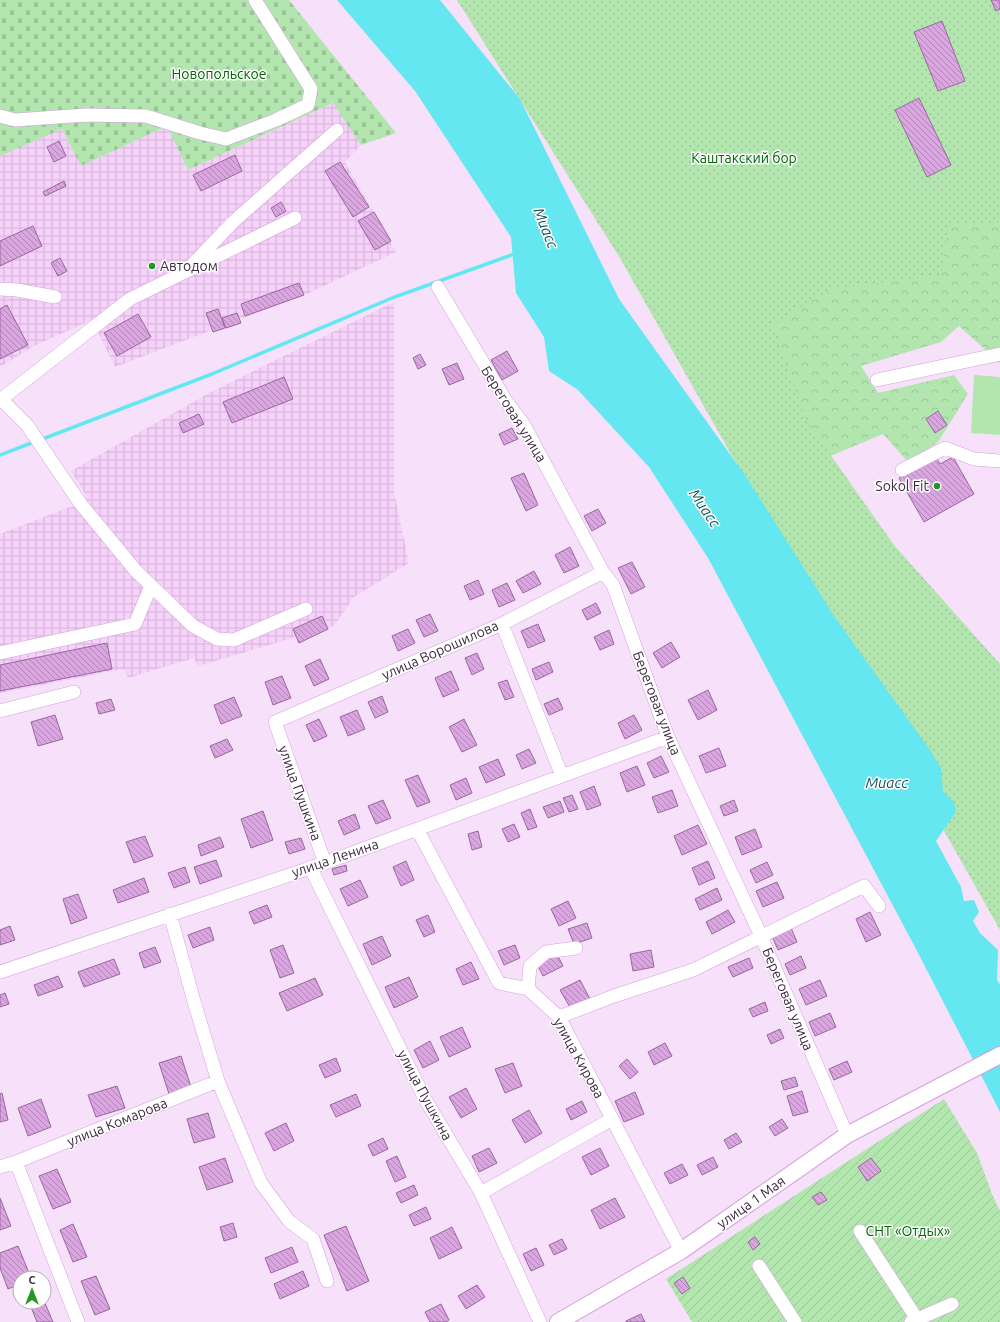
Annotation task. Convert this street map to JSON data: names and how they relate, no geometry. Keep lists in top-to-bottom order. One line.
{"streets":{"main road":["улица 1 Мая"],"street":["Береговая улица","улица Ворошилова","улица Пушкина","улица Ленина","улица Кирова","улица Комарова"]},"crossings":[["Береговая улица","улица Ворошилова"],["Береговая улица","улица Ленина"],["Береговая улица","улица 1 Мая"],["улица Ворошилова","улица Пушкина"],["улица Пушкина","улица Ленина"],["улица Кирова","улица 1 Мая"]],"water":["Миасс"],"parks":["Новопольское","Каштакский бор","СНТ «Отдых»"],"places":["Автодом","Sokol Fit"],"north":"top"}
